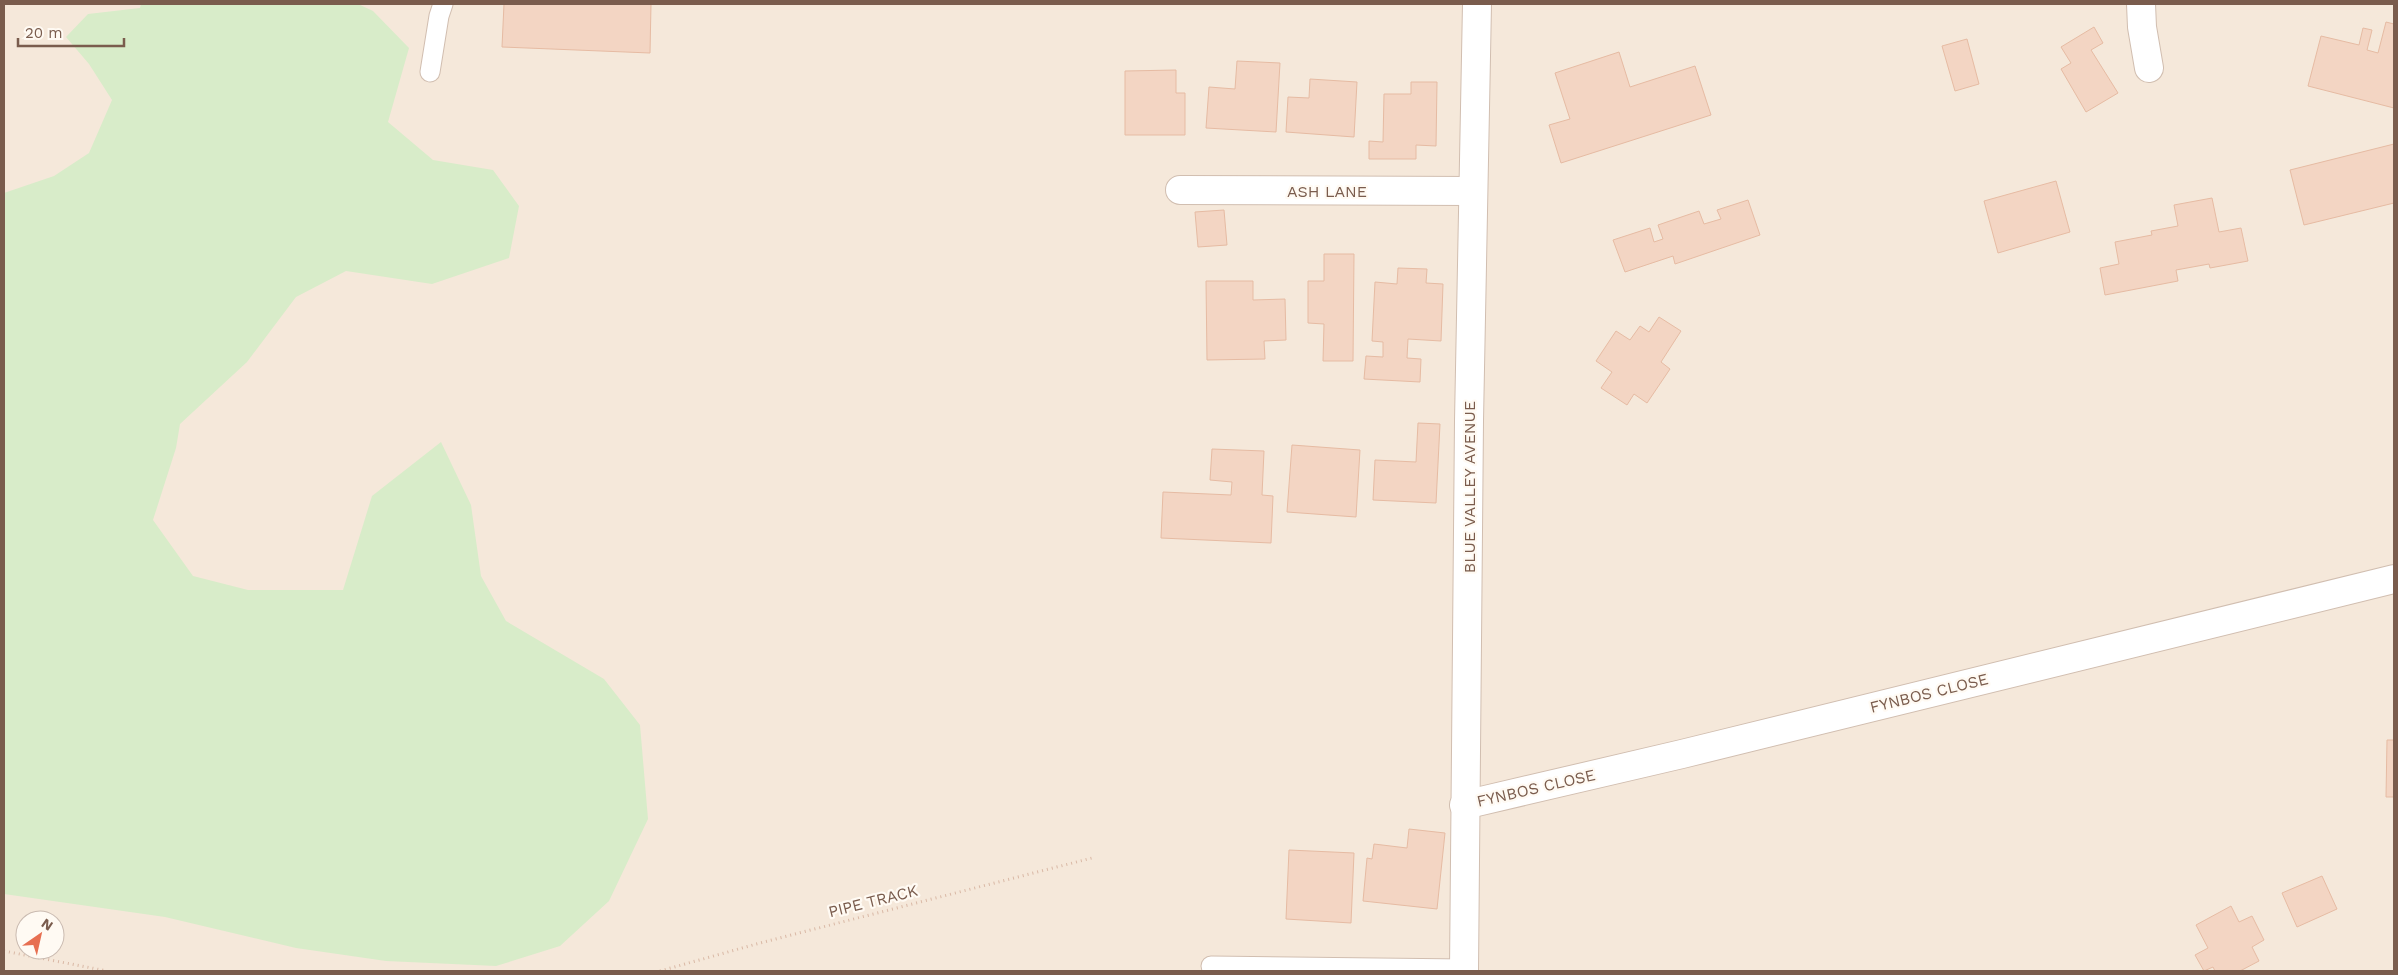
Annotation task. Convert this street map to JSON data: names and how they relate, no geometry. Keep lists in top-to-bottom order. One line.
{"streets":{"street":["ASH LANE","BLUE VALLEY AVENUE","FYNBOS CLOSE"],"path":["PIPE TRACK"]},"crossings":[["ASH LANE","BLUE VALLEY AVENUE"],["BLUE VALLEY AVENUE","FYNBOS CLOSE"]],"scale_bar":"20 m","north":"top right"}
